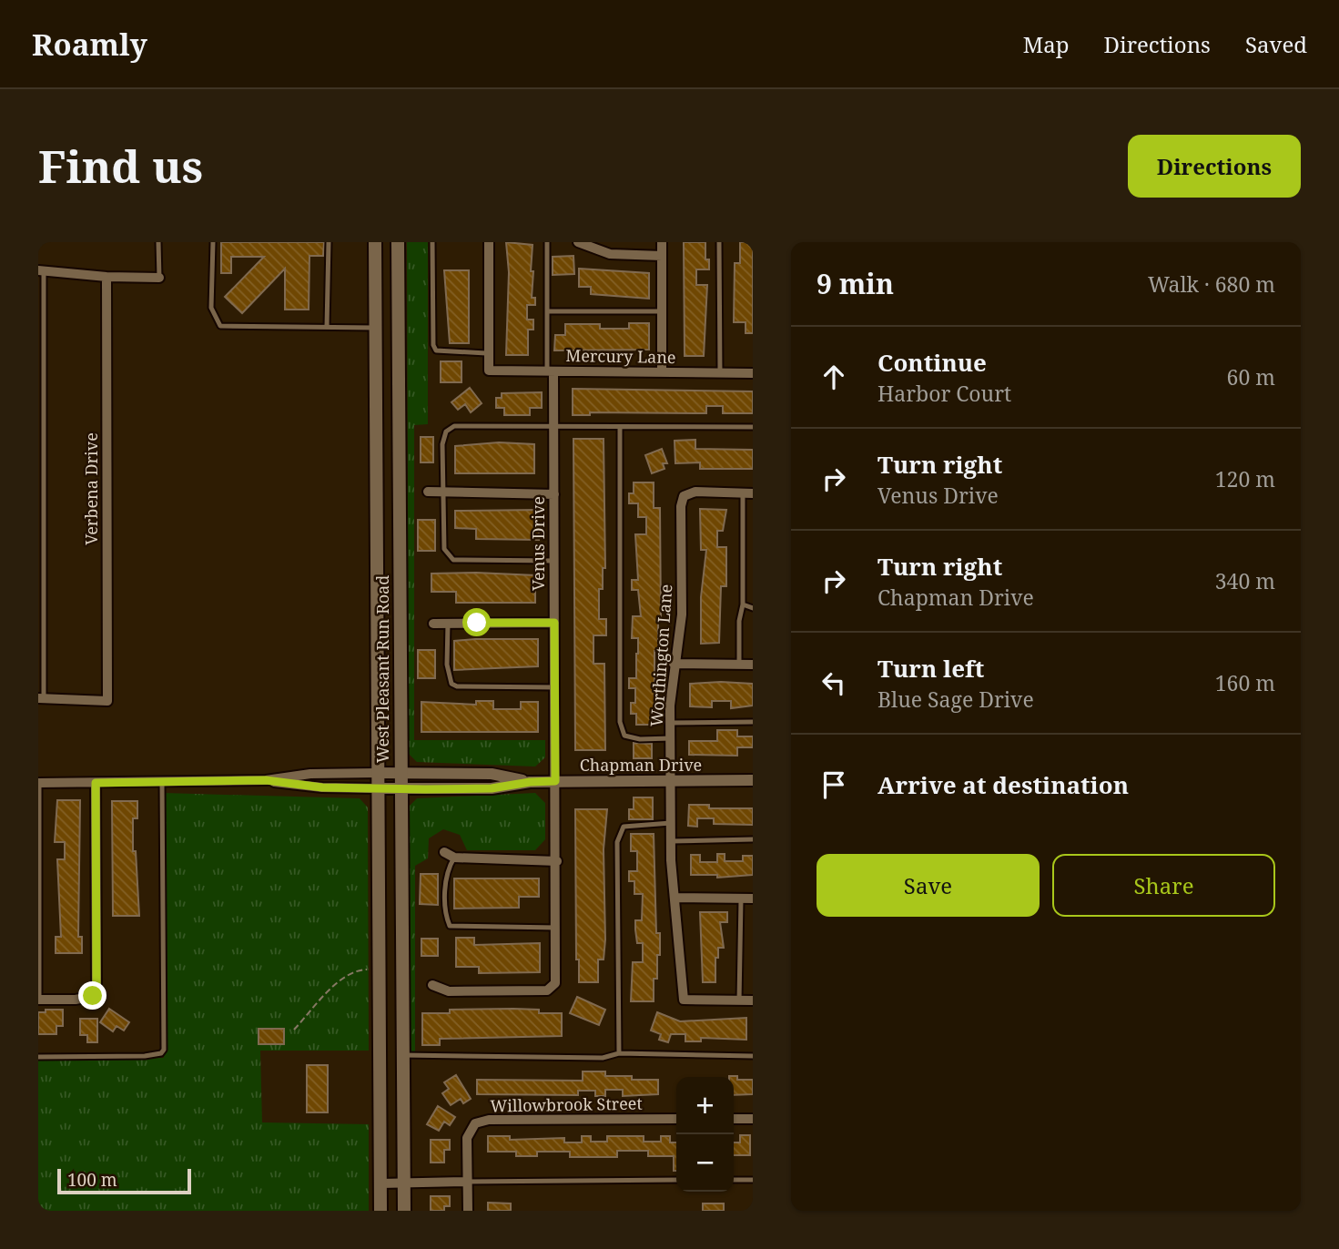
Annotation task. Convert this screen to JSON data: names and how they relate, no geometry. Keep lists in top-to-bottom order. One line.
{"streets":{"main road":["West Pleasant Run Road"],"street":["Mercury Lane","Verbena Drive","Venus Drive","Worthington Lane","Chapman Drive","Willowbrook Street"]},"crossings":[["Mercury Lane","Venus Drive"],["Venus Drive","Chapman Drive"],["Worthington Lane","Chapman Drive"],["West Pleasant Run Road","Chapman Drive"]],"scale_bar":"100 m","page":{"header":"Roamly","nav":["Map","Directions","Saved"],"buttons":["Directions",["Save","Share"]],"title":"Find us","heading":["9 min","Walk · 680 m"],"list":[["Continue","Harbor Court","60 m"],["Turn right","Venus Drive","120 m"],["Turn right","Chapman Drive","340 m"],["Turn left","Blue Sage Drive","160 m"],"Arrive at destination"],"map_buttons":["+","−"],"scale":"100 m"}}
